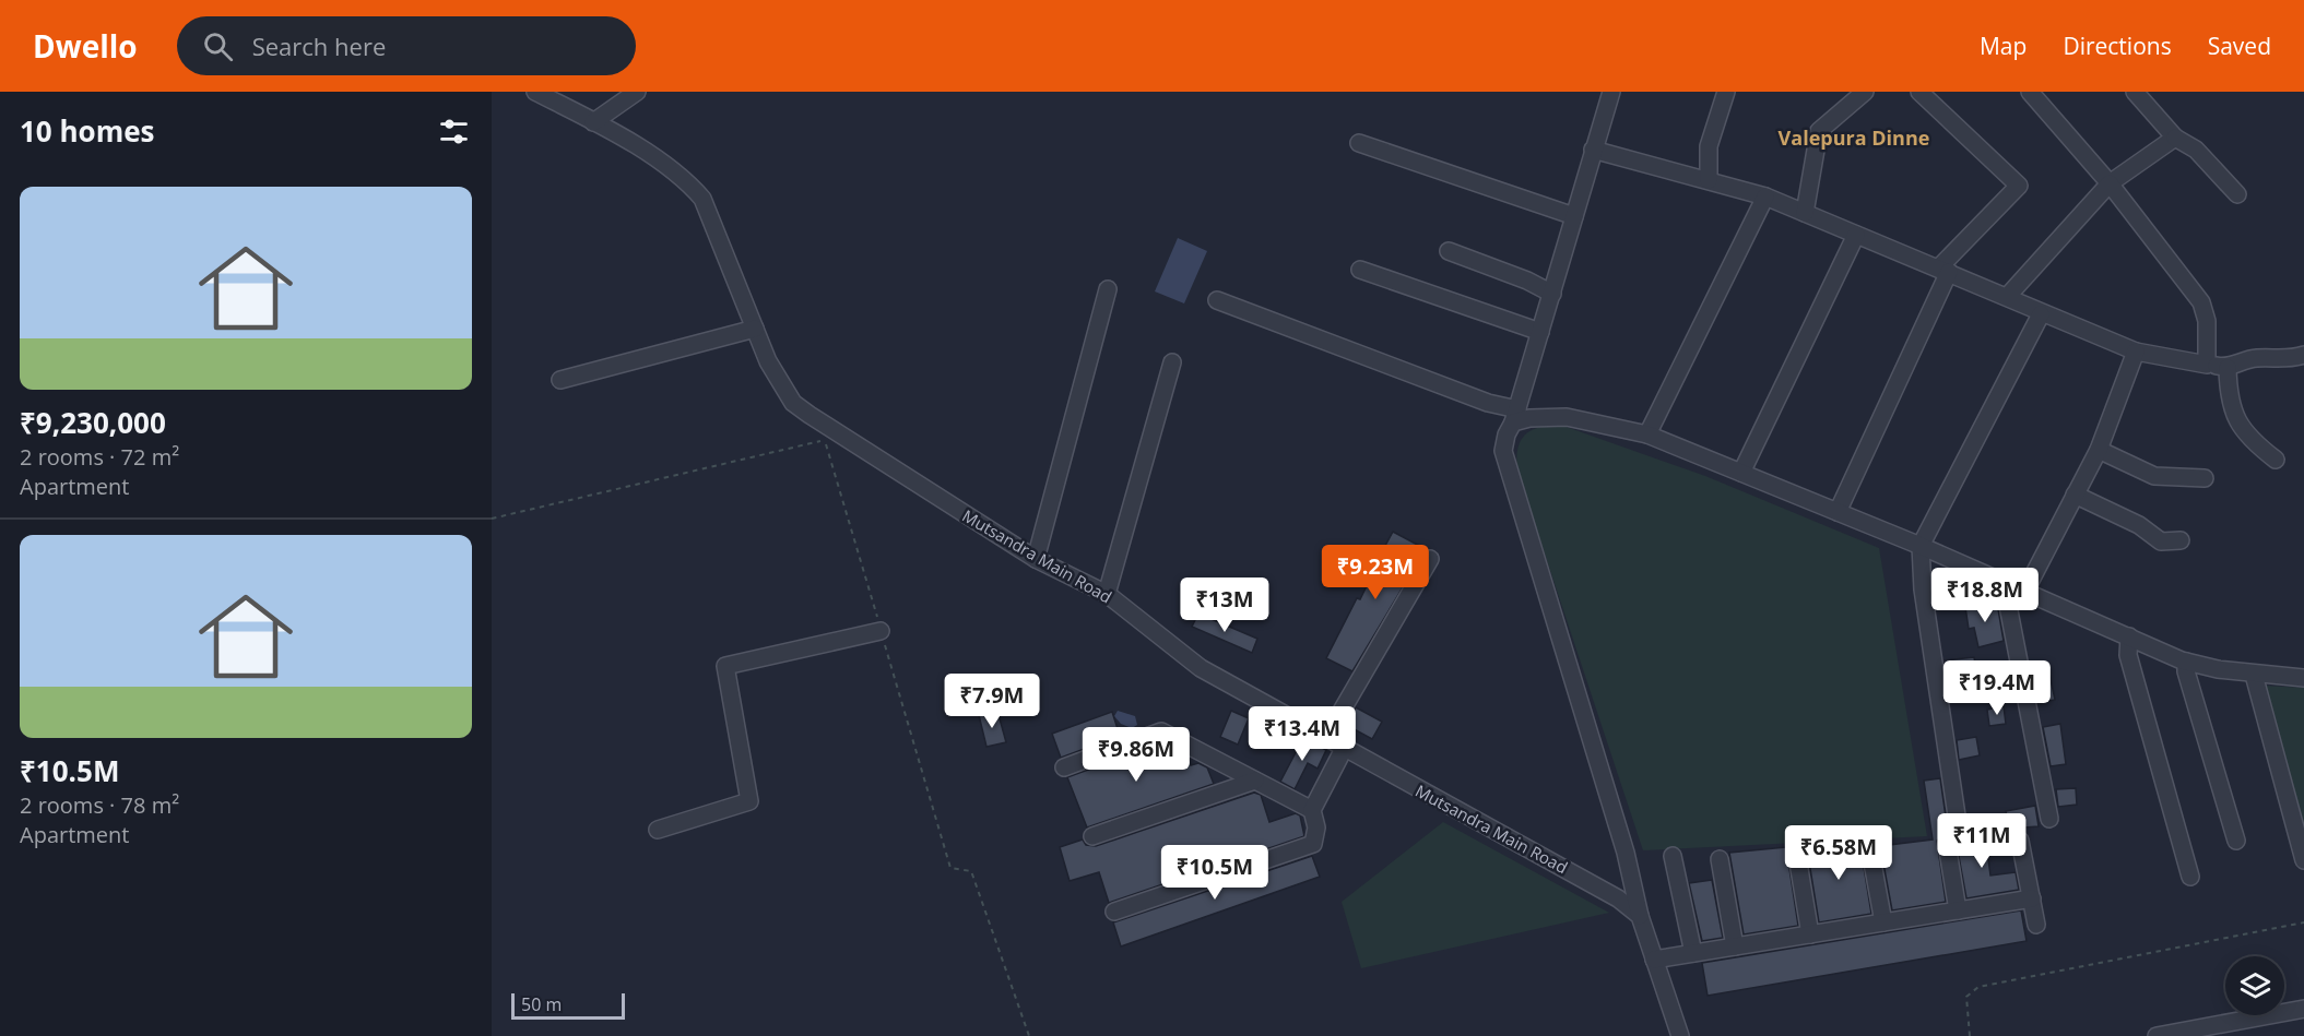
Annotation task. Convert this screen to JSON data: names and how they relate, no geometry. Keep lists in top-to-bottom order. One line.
{"streets":{"street":["Mutsandra Main Road"]},"districts":["Valepura Dinne"],"scale_bar":"50 m","page":{"header":"Dwello","search":"Search here","nav":["Map","Directions","Saved"],"heading":"10 homes","list":[{"name":"₹9,230,000","note":"2 rooms · 72 m² · Apartment"},{"name":"₹10.5M","note":"2 rooms · 78 m² · Apartment"}],"price":["₹9.23M","₹18.8M","₹13M","₹19.4M","₹7.9M","₹13.4M","₹9.86M","₹11M","₹6.58M","₹10.5M"],"scale":"50 m"}}
